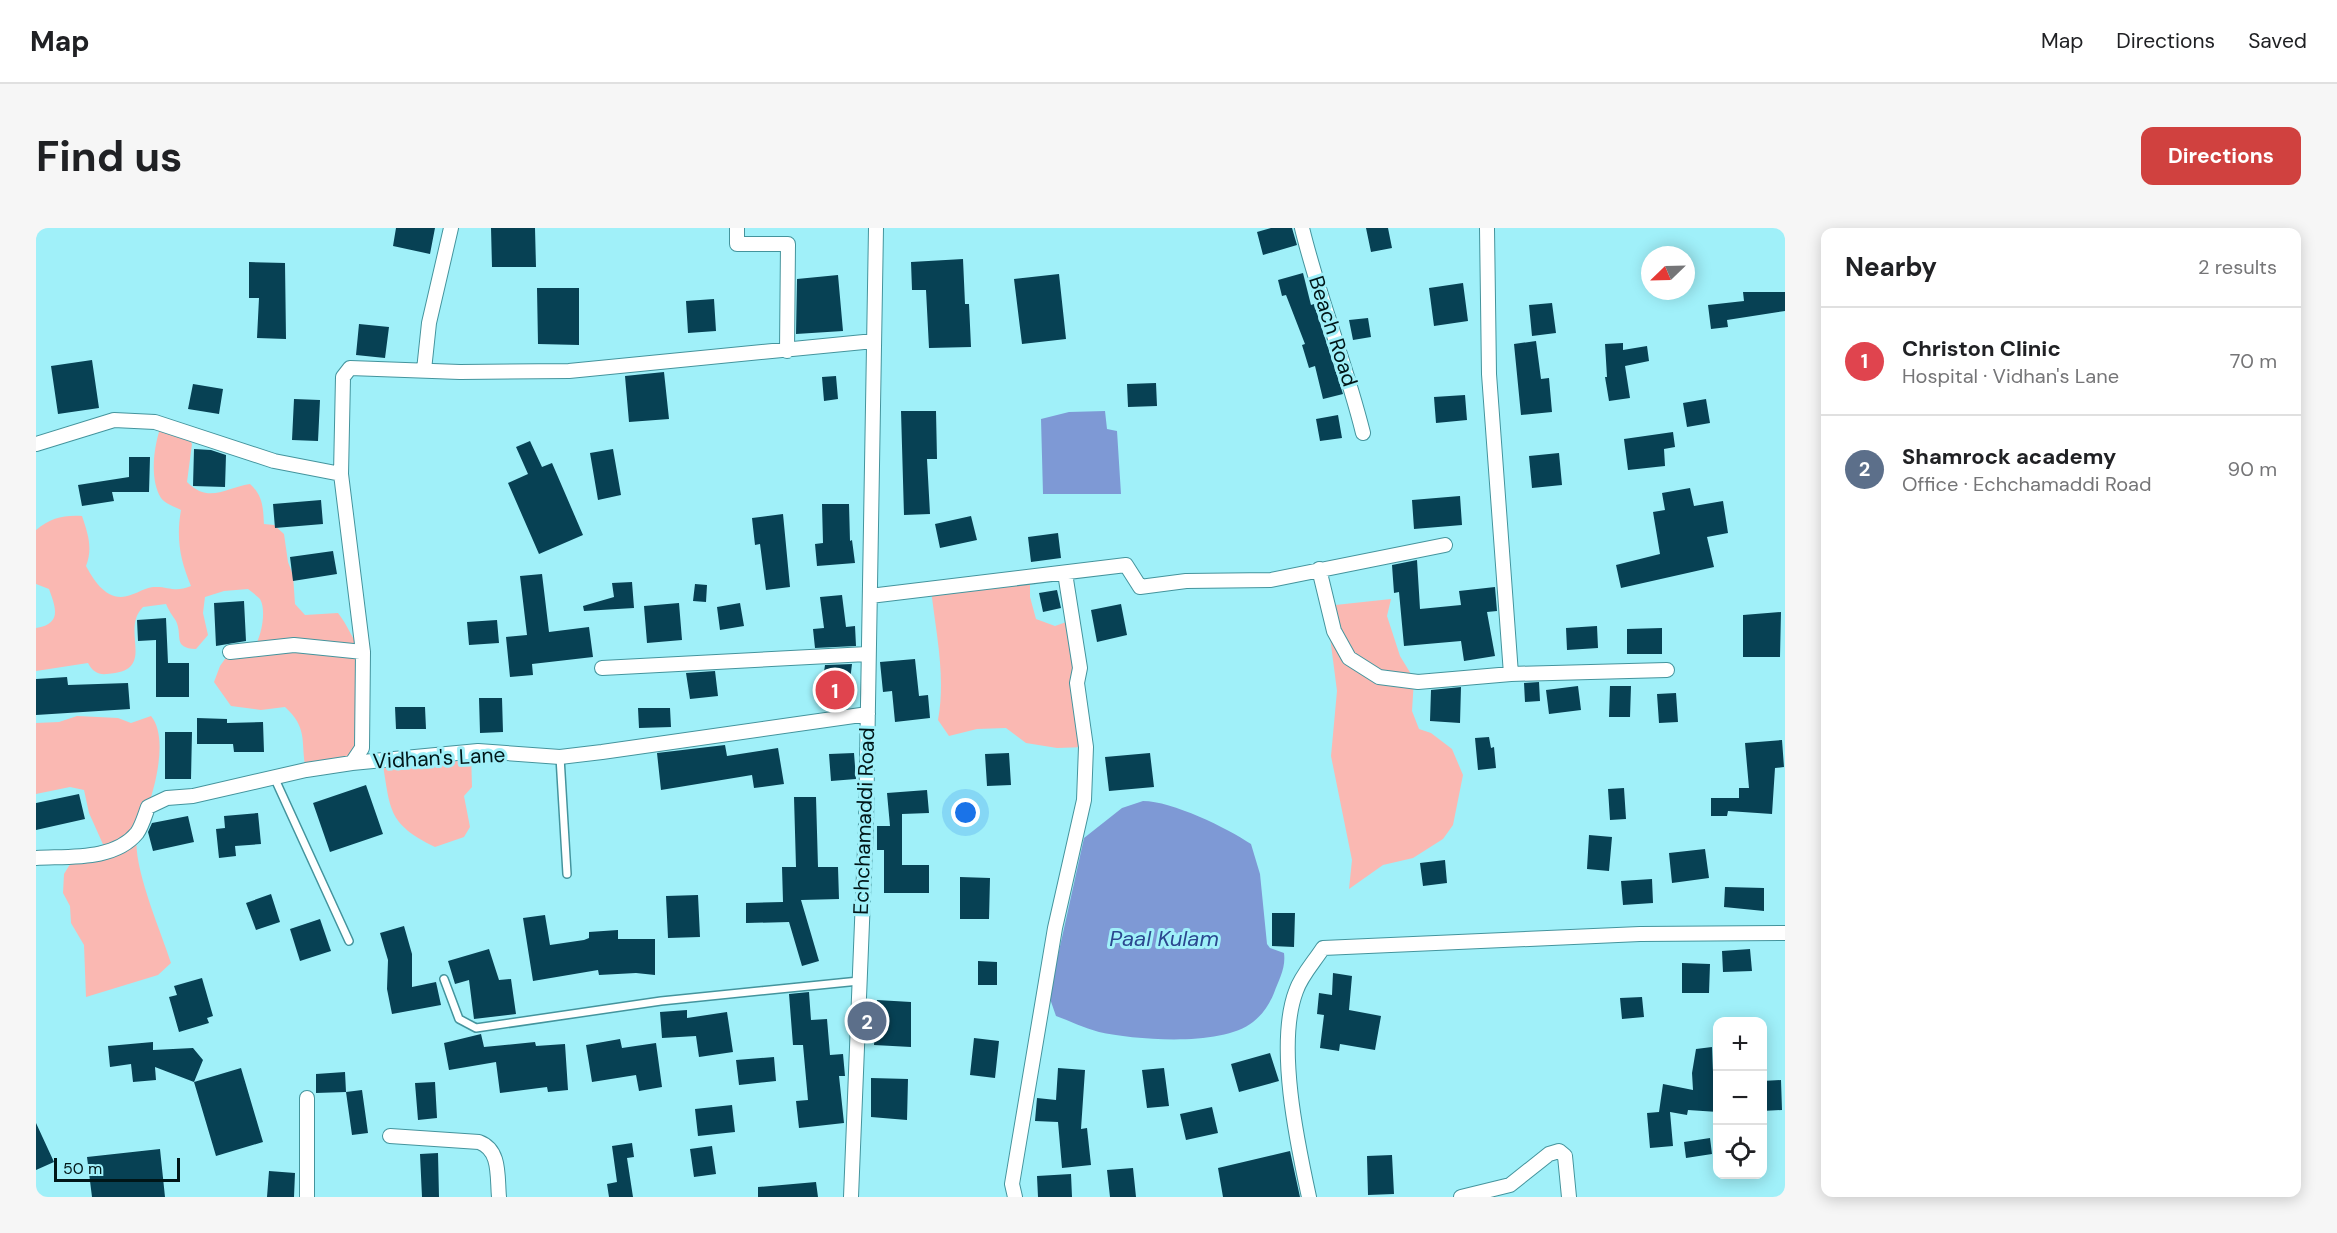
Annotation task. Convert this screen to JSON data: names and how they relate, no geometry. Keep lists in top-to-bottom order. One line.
{"streets":{"street":["Beach Road","Vidhan's Lane","Echchamaddi Road"]},"crossings":[["Vidhan's Lane","Echchamaddi Road"]],"water":["Paal Kulam"],"scale_bar":"50 m","north":"bottom left","page":{"header":"Map","nav":["Map","Directions","Saved"],"buttons":"Directions","title":"Find us","heading":["Nearby","2 results"],"list":[{"mark":"1","name":"Christon Clinic","note":"Hospital · Vidhan's Lane","value":"70 m"},{"mark":"2","name":"Shamrock academy","note":"Office · Echchamaddi Road","value":"90 m"}],"pins":["1","2"],"map_buttons":["+","−"],"scale":"50 m"}}
